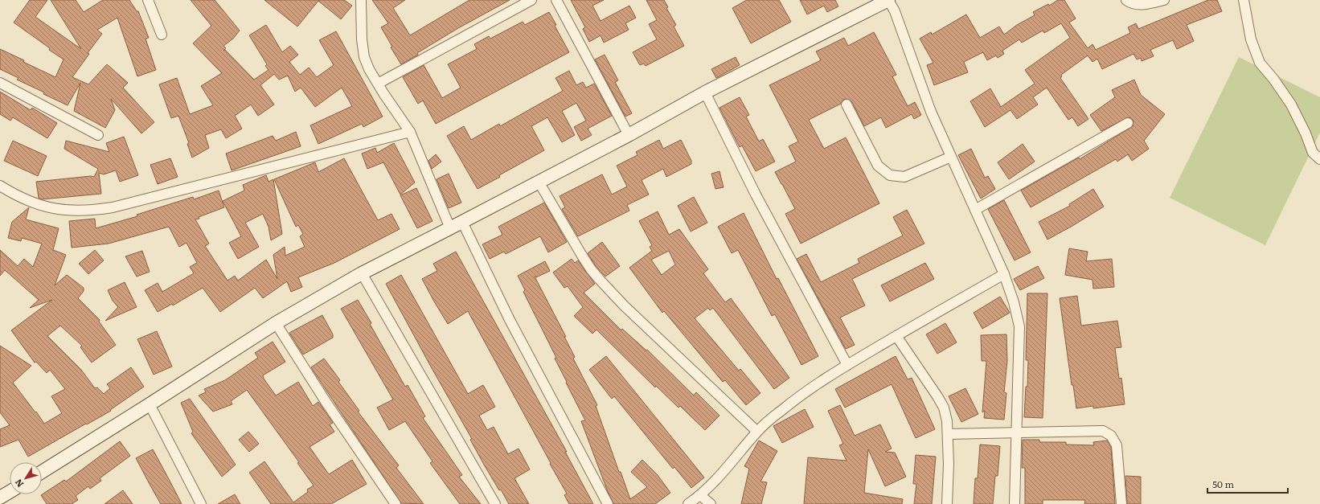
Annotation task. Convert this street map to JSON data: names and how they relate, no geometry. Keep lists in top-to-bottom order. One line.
{"scale_bar":"50 m","north":"bottom left"}
